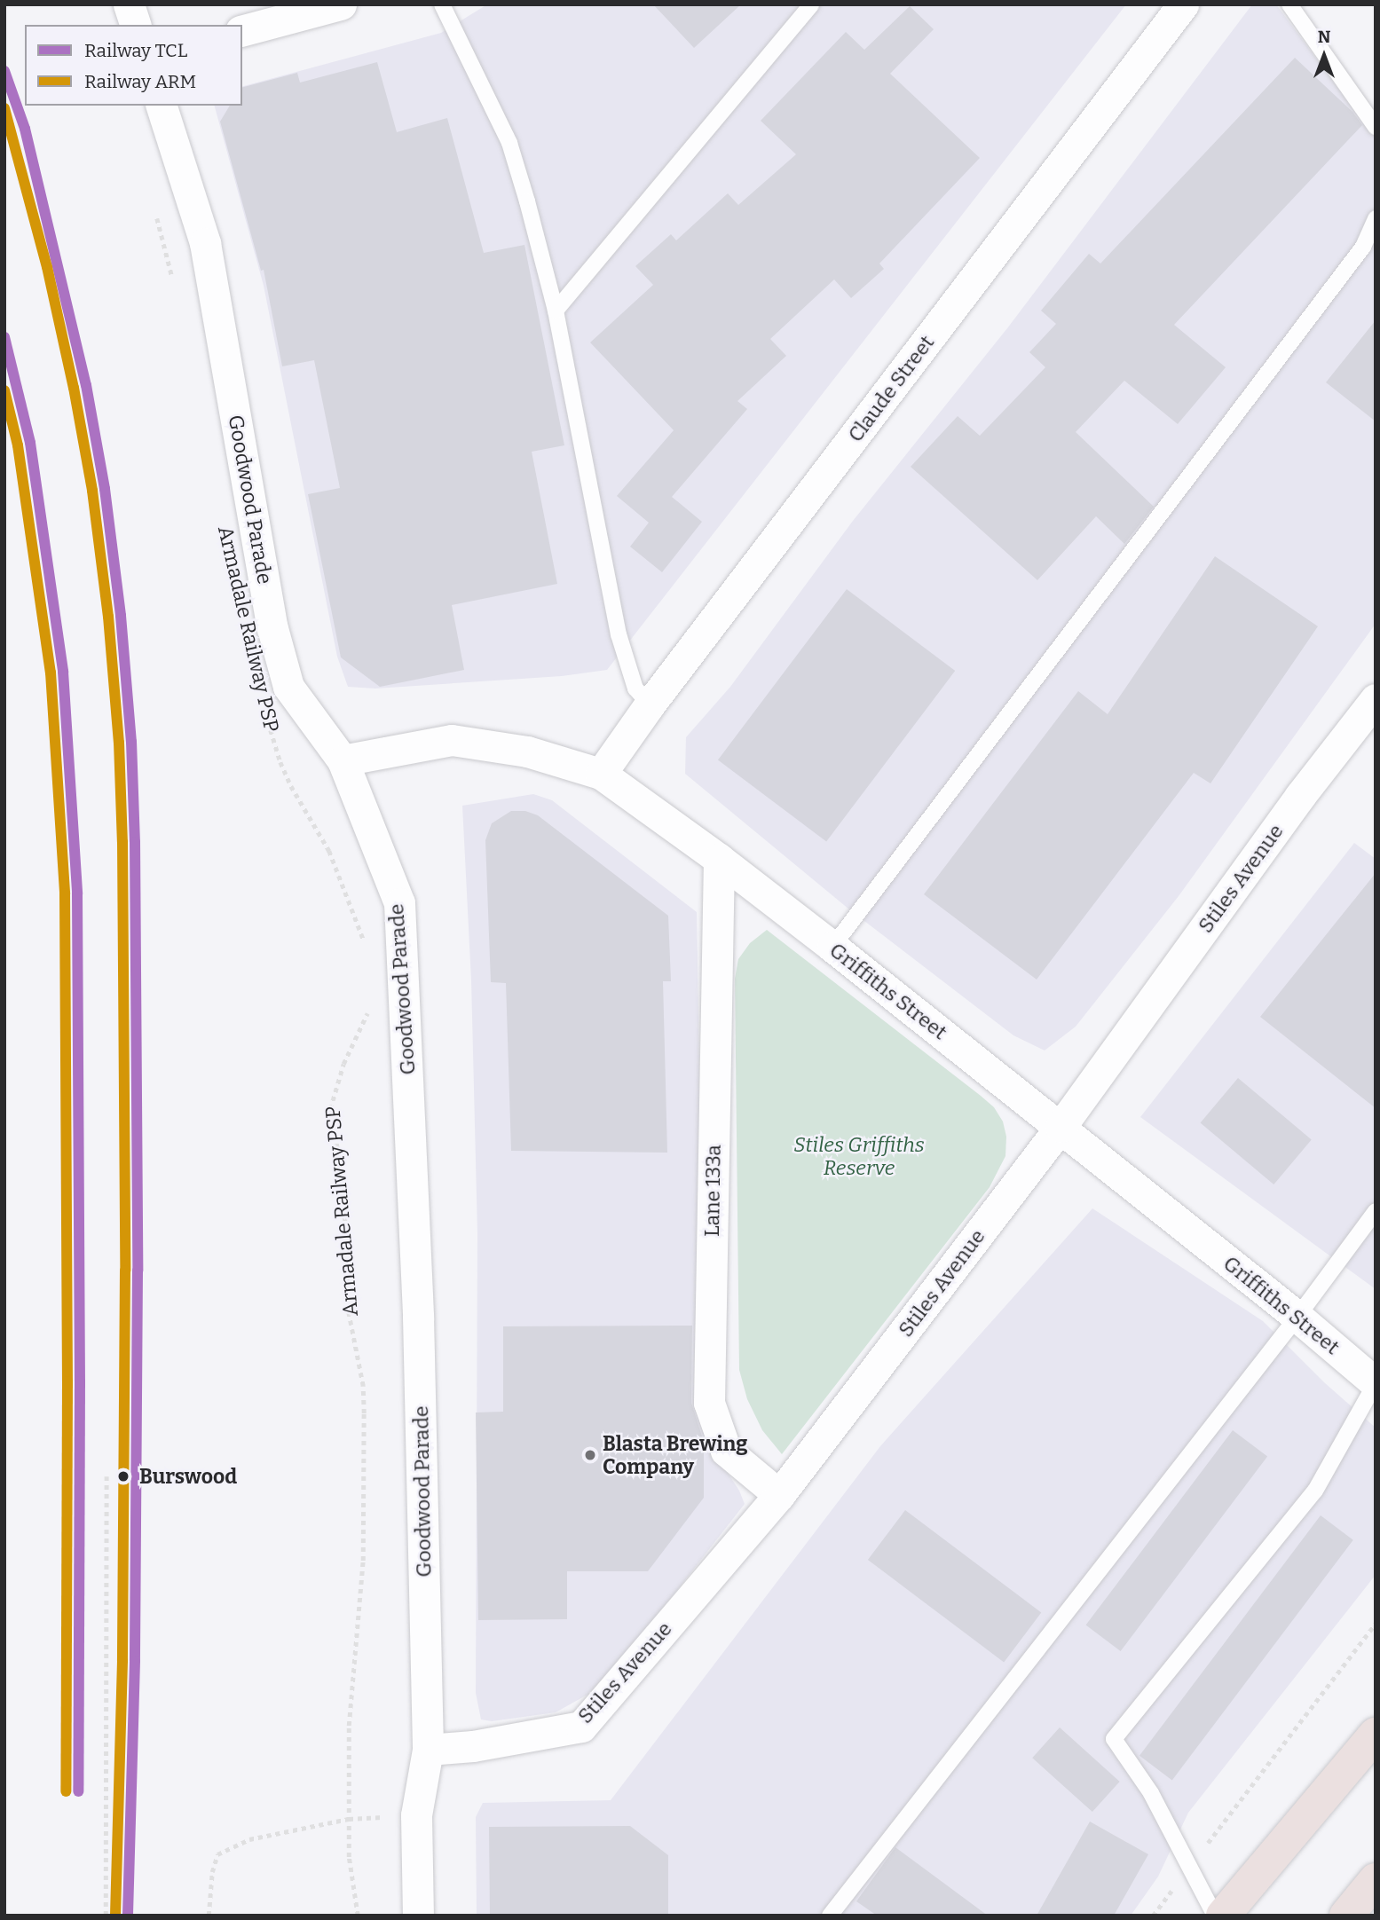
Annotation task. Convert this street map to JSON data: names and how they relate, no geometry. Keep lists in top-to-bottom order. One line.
{"streets":{"street":["Claude Street","Goodwood Parade","Stiles Avenue","Griffiths Street","Lane 133a"],"path":["Armadale Railway PSP"]},"crossings":[["Claude Street","Griffiths Street"],["Goodwood Parade","Stiles Avenue"],["Goodwood Parade","Griffiths Street"],["Stiles Avenue","Griffiths Street"],["Stiles Avenue","Lane 133a"],["Griffiths Street","Lane 133a"]],"parks":["Stiles Griffiths Reserve"],"places":["Blasta Brewing Company","Burswood"],"lines":["rail line TCL","rail line ARM"],"legend":["Railway TCL","Railway ARM"],"north":"top"}
